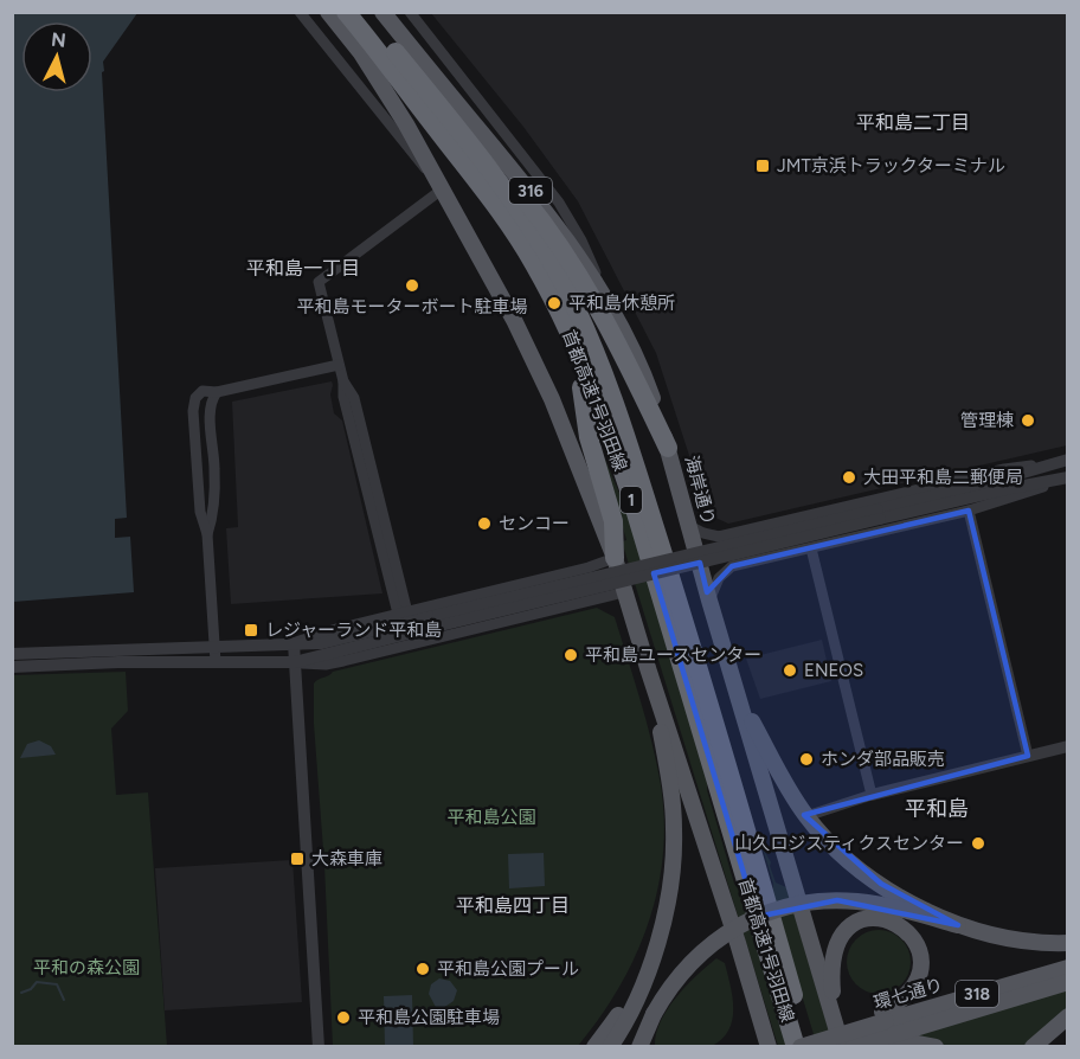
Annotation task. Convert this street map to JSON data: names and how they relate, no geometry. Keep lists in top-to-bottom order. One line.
{"streets":{"highway":["首都高速1号羽田線","1"],"main road":["316","海岸通り","環七通り","318"]},"crossings":[["首都高速1号羽田線","1"],["海岸通り","1"]],"districts":["平和島二丁目","平和島一丁目","平和島","平和島四丁目"],"parks":["平和島公園","平和の森公園"],"places":{"transit":["JMT京浜トラックターミナル","レジャーランド平和島","大森車庫"],"other":["平和島モーターボート駐車場","平和島休憩所","管理棟","大田平和島二郵便局","センコー","平和島ユースセンター","ENEOS","ホンダ部品販売","山久ロジスティクスセンター","平和島公園プール","平和島公園駐車場"]},"north":"top"}
